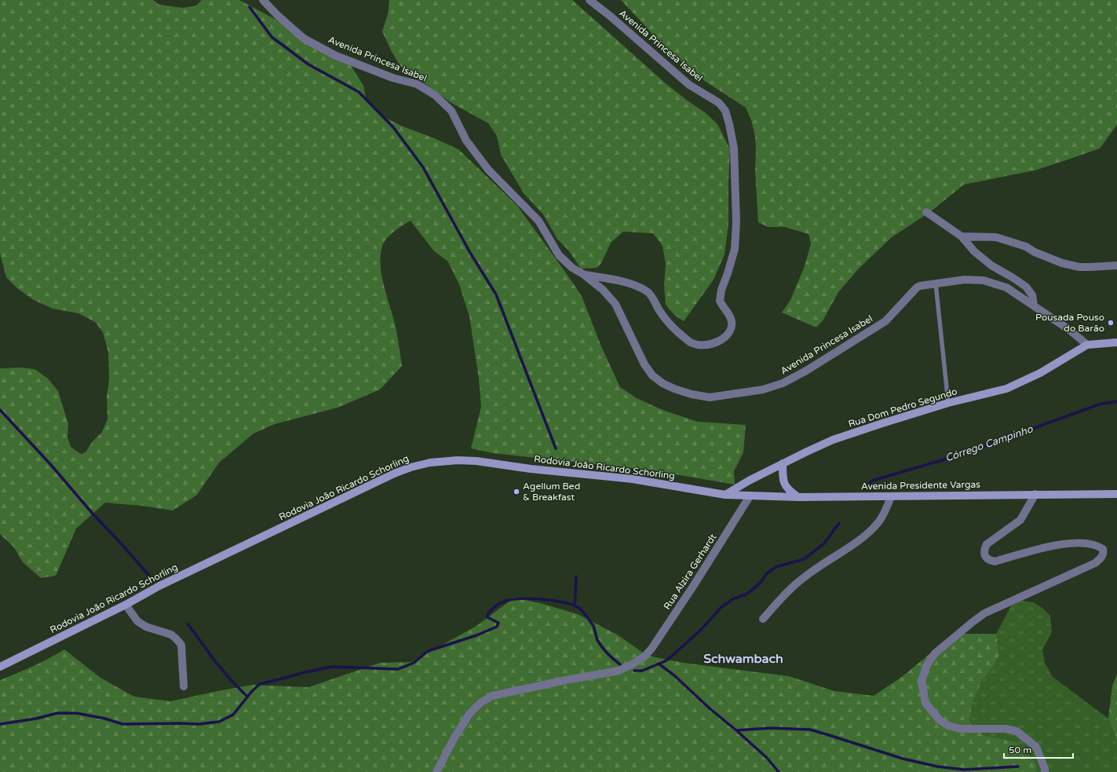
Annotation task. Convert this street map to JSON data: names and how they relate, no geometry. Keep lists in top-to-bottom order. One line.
{"streets":{"main road":["Rua Dom Pedro Segundo","Rodovia João Ricardo Schorling","Avenida Presidente Vargas"],"street":["Avenida Princesa Isabel","Rua Alzira Gerhardt"]},"crossings":[["Avenida Princesa Isabel","Rua Dom Pedro Segundo"],["Rua Dom Pedro Segundo","Rodovia João Ricardo Schorling"],["Rua Dom Pedro Segundo","Avenida Presidente Vargas"],["Rodovia João Ricardo Schorling","Avenida Presidente Vargas"],["Avenida Presidente Vargas","Rua Alzira Gerhardt"]],"districts":["Schwambach"],"water":["Córrego Campinho"],"places":["Pousada Pouso do Barão","Agellum Bed & Breakfast"],"scale_bar":"50 m"}
